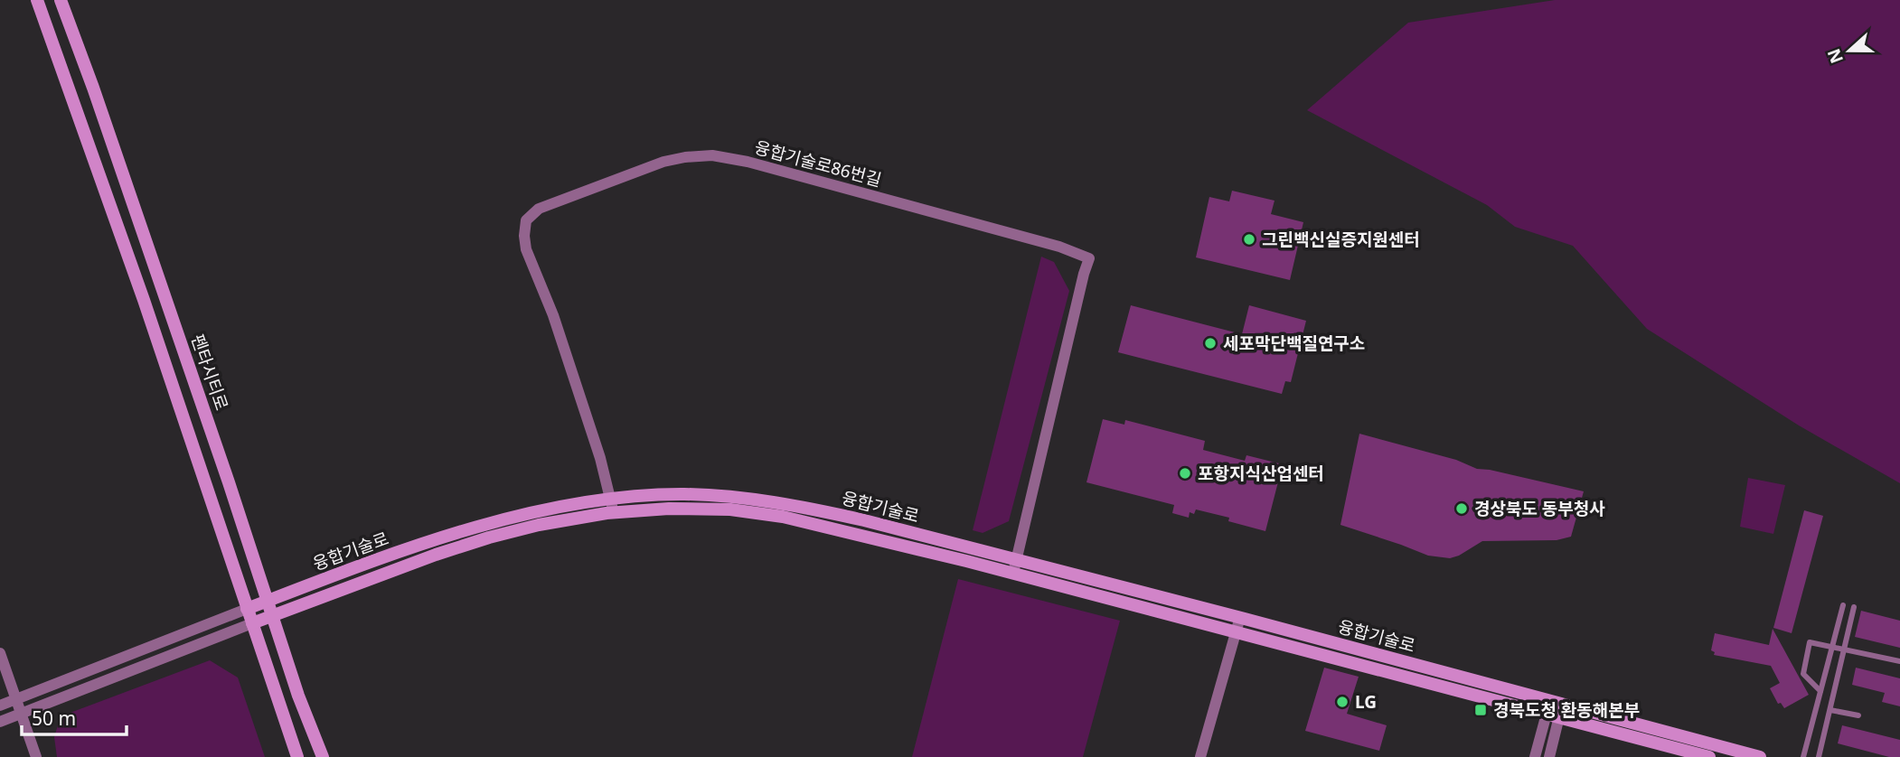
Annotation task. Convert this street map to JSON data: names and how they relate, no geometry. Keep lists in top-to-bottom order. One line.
{"streets":{"street":["융합기술로86번길","펜타시티로","융합기술로"]},"crossings":[["융합기술로86번길","융합기술로"],["펜타시티로","융합기술로"]],"places":{"other":["그린백신실증지원센터","세포막단백질연구소","포항지식산업센터","경상북도 동부청사","LG"],"transit":["경북도청 환동해본부"]},"scale_bar":"50 m","north":"left"}
